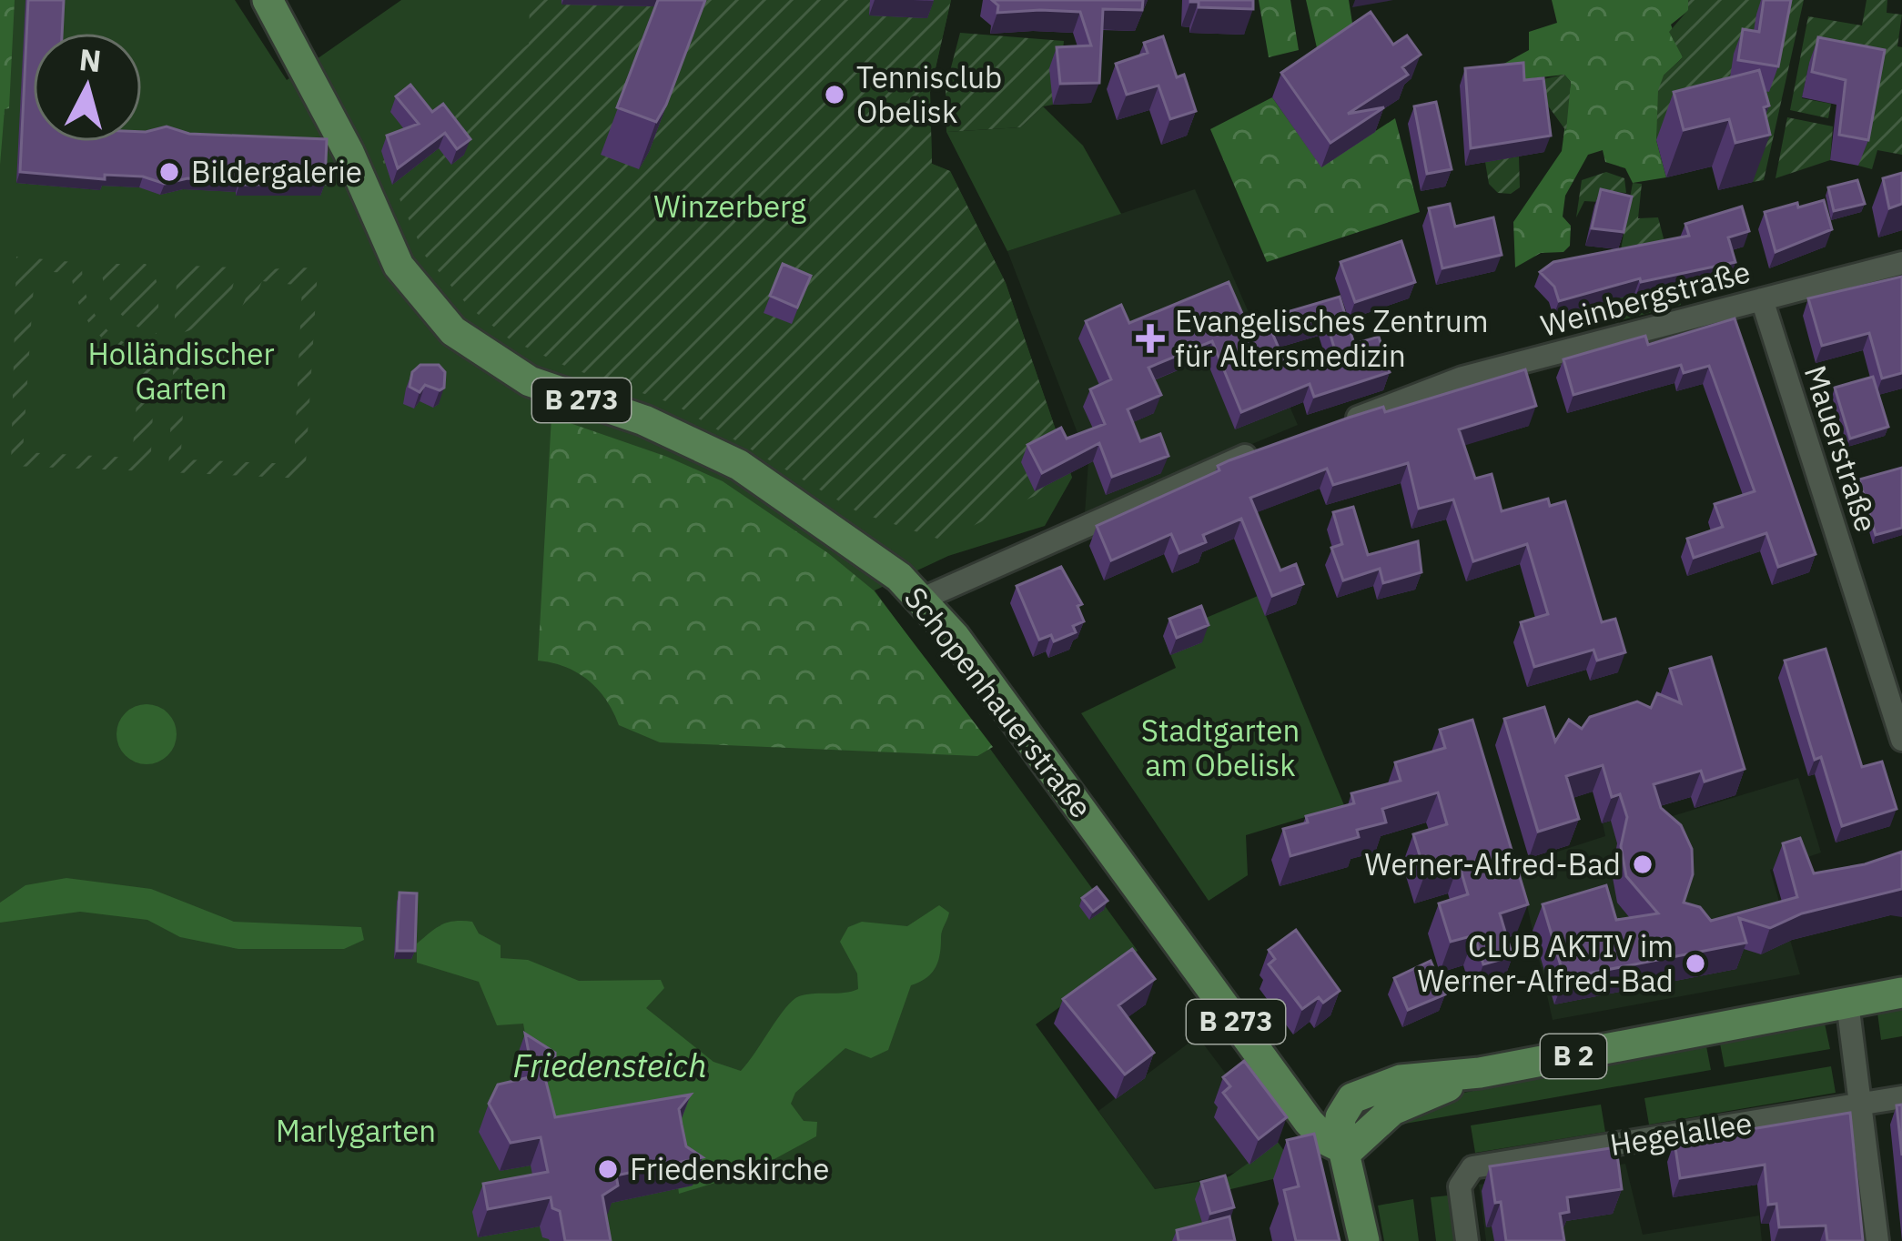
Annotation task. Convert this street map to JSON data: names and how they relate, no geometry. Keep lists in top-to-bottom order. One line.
{"streets":{"main road":["B 273","Schopenhauerstraße","B 2"],"street":["Weinbergstraße","Mauerstraße","Hegelallee"]},"crossings":[["Weinbergstraße","Mauerstraße"],["Schopenhauerstraße","B 2"]],"water":["Friedensteich"],"parks":["Winzerberg","Holländischer Garten","Stadtgarten am Obelisk","Marlygarten"],"places":{"other":["Tennisclub Obelisk","Bildergalerie","Werner-Alfred-Bad","CLUB AKTIV im Werner-Alfred-Bad","Friedenskirche"],"health":["Evangelisches Zentrum für Altersmedizin"]},"north":"top"}
